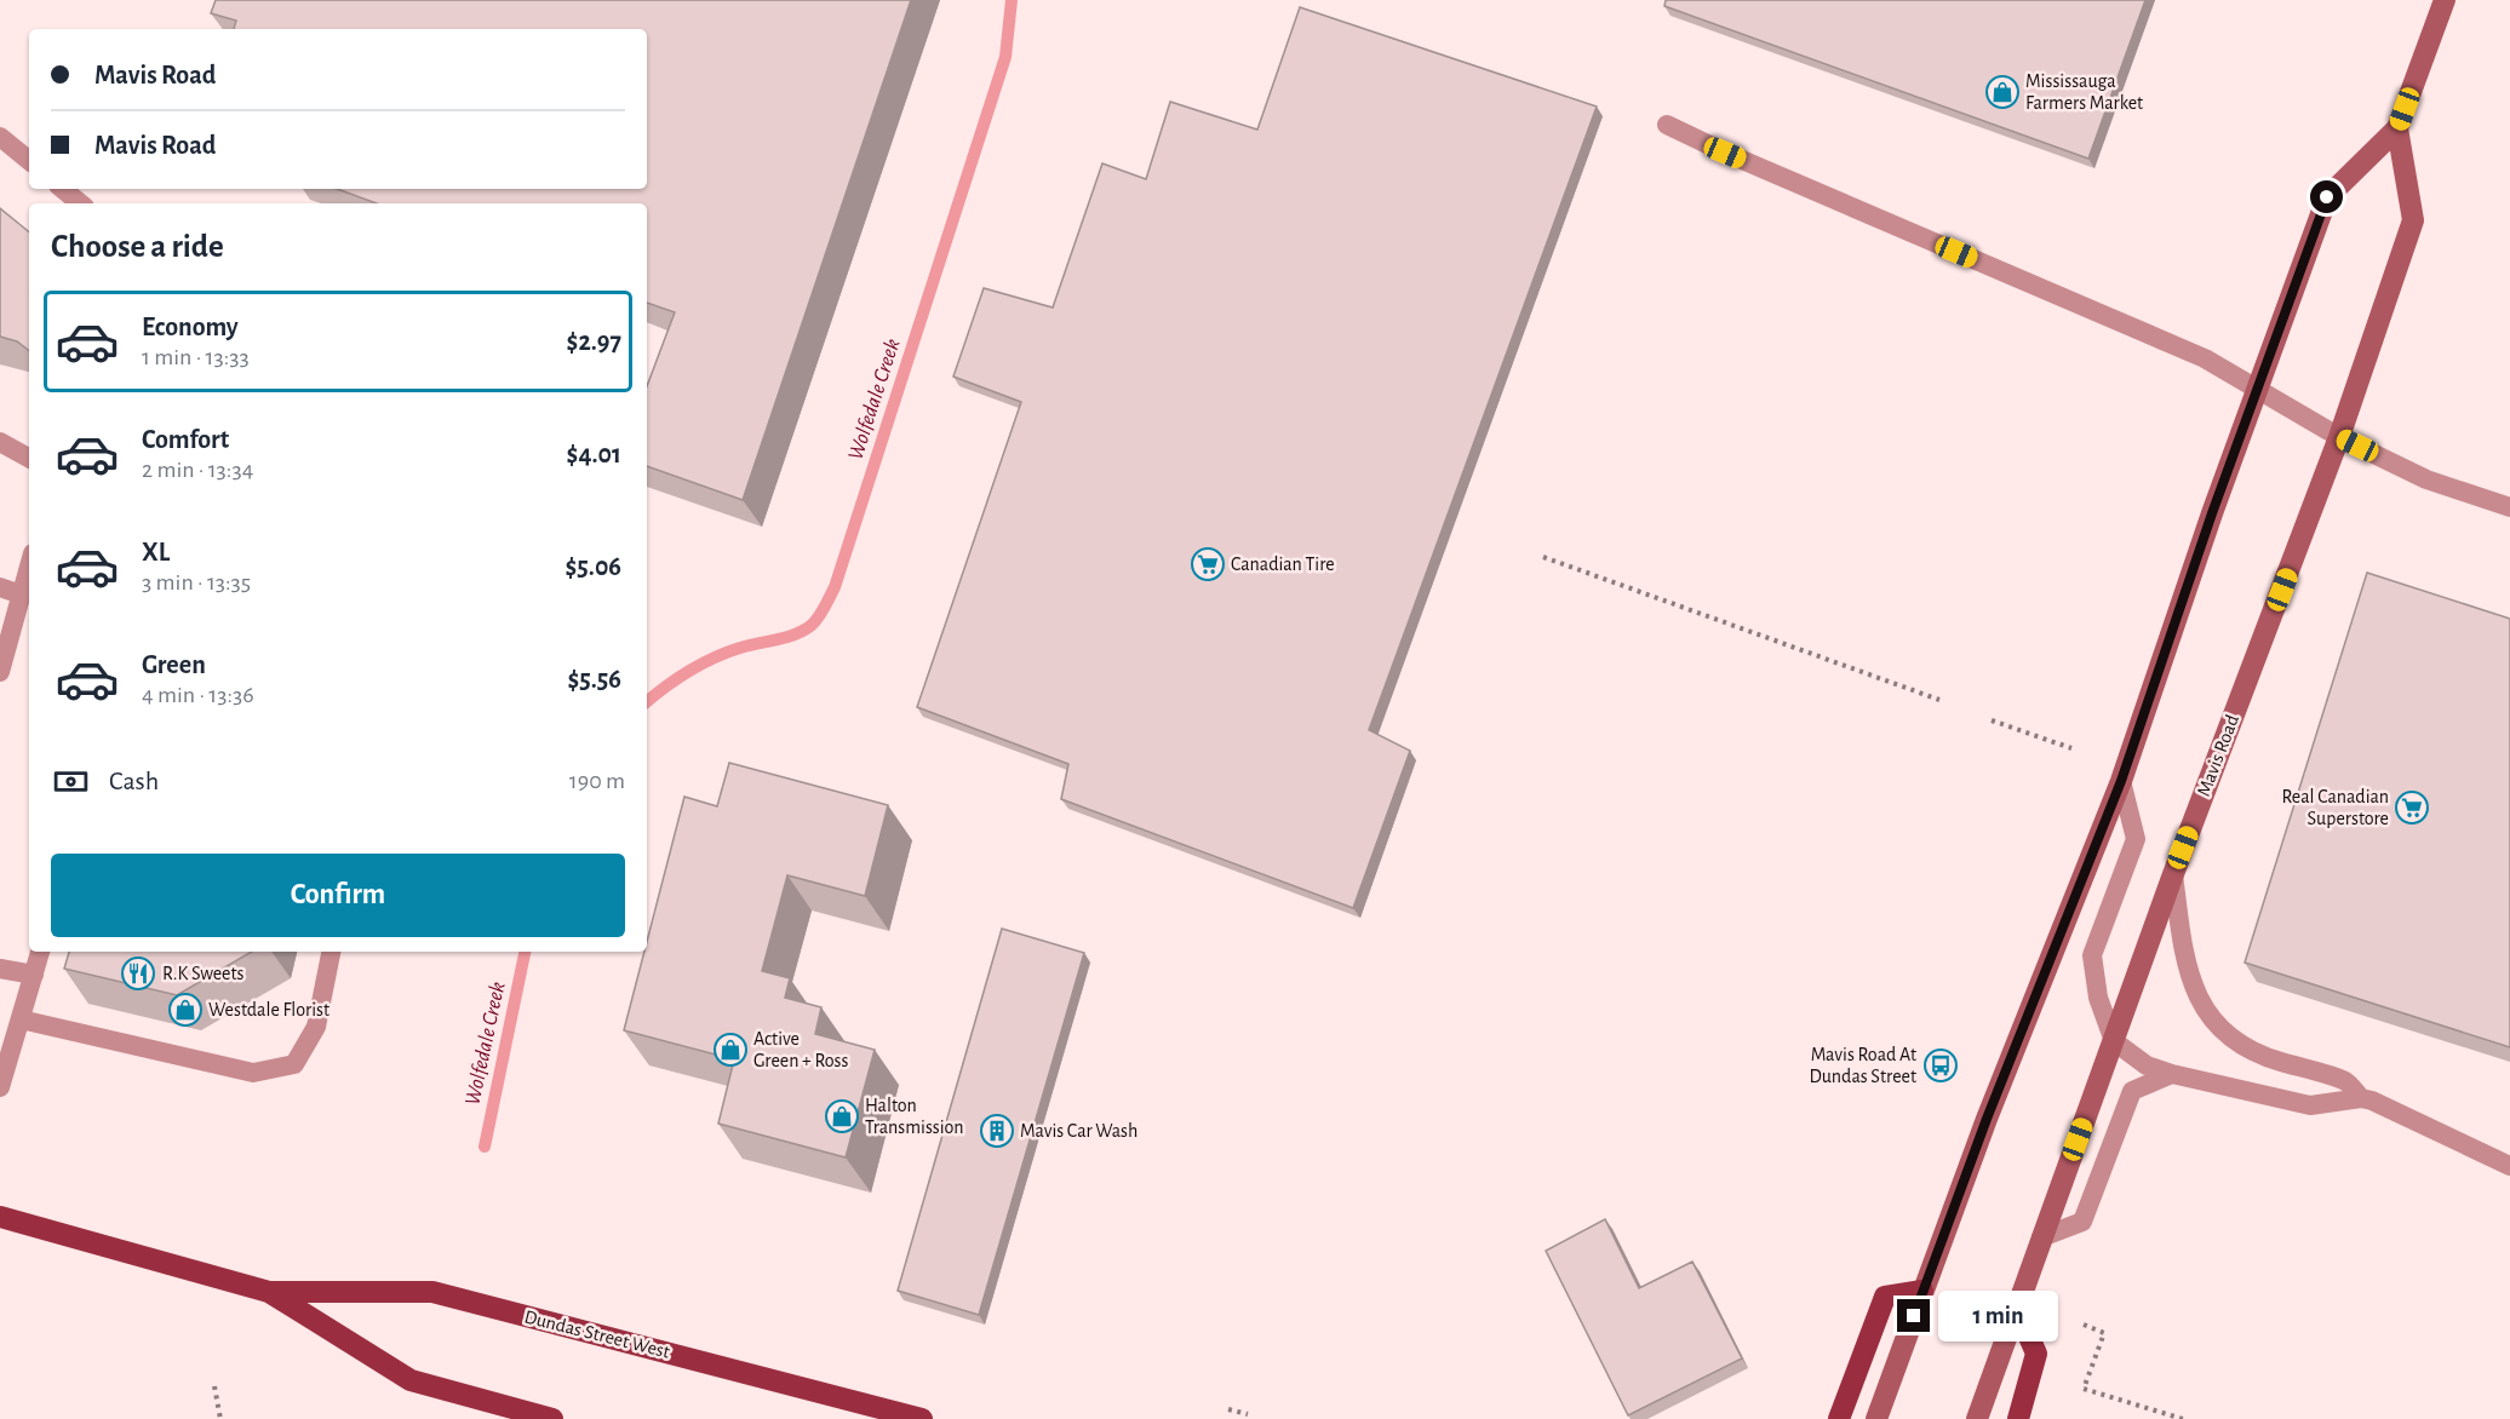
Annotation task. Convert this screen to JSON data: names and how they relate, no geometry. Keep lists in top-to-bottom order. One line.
{"streets":{"main road":["Mavis Road","Dundas Street West"]},"water":["Wolfedale Creek"],"places":{"shop":["Mississauga Farmers Market","Westdale Florist","Active Green + Ross","Halton Transmission"],"supermarket":["Canadian Tire","Real Canadian Superstore"],"restaurant":["R.K Sweets"],"bus stop":["Mavis Road At Dundas Street"],"building":["Mavis Car Wash"]},"page":{"banner":["Mavis Road","Mavis Road"],"heading":"Choose a ride","list":[{"name":"Economy","note":"1 min · 13:33","value":"$2.97"},{"name":"Comfort","note":"2 min · 13:34","value":"$4.01"},{"name":"XL","note":"3 min · 13:35","value":"$5.06"},{"name":"Green","note":"4 min · 13:36","value":"$5.56"}],"pay":["Cash","190 m"],"buttons":"Confirm","bubble":"1 min"}}
